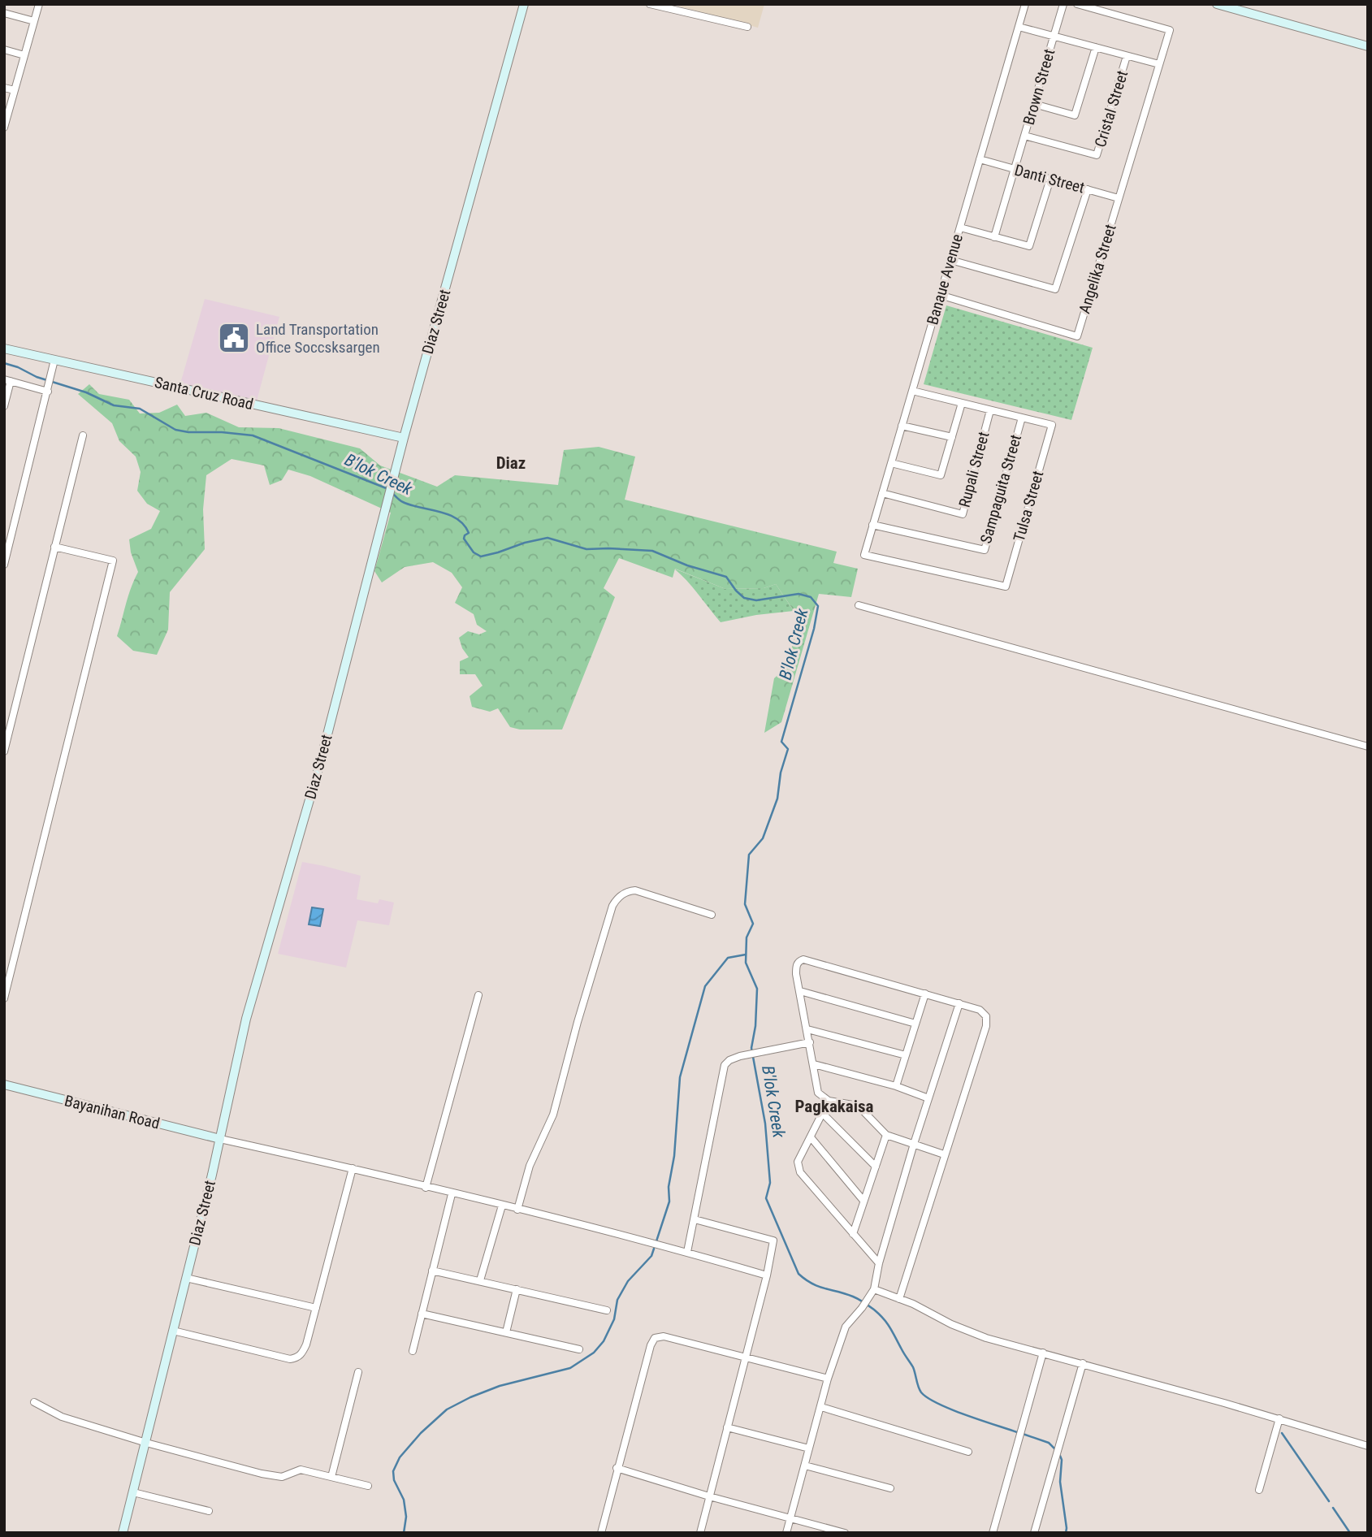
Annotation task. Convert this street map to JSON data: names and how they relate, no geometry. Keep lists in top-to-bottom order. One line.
{"streets":{"main road":["Diaz Street","Santa Cruz Road","Bayanihan Road"],"street":["Brown Street","Cristal Street","Danti Street","Angelika Street","Banaue Avenue","Rupali Street","Sampaguita Street","Tulsa Street"]},"crossings":[["Brown Street","Cristal Street"],["Brown Street","Danti Street"],["Danti Street","Angelika Street"],["Danti Street","Banaue Avenue"],["Angelika Street","Banaue Avenue"],["Banaue Avenue","Rupali Street"],["Banaue Avenue","Sampaguita Street"],["Banaue Avenue","Tulsa Street"],["Diaz Street","Santa Cruz Road"],["Diaz Street","Bayanihan Road"],["Rupali Street","Tulsa Street"],["Sampaguita Street","Tulsa Street"]],"districts":["Diaz","Pagkakaisa"],"water":["B'lok Creek"],"places":{"public building":["Land Transportation Office Soccsksargen"]}}
